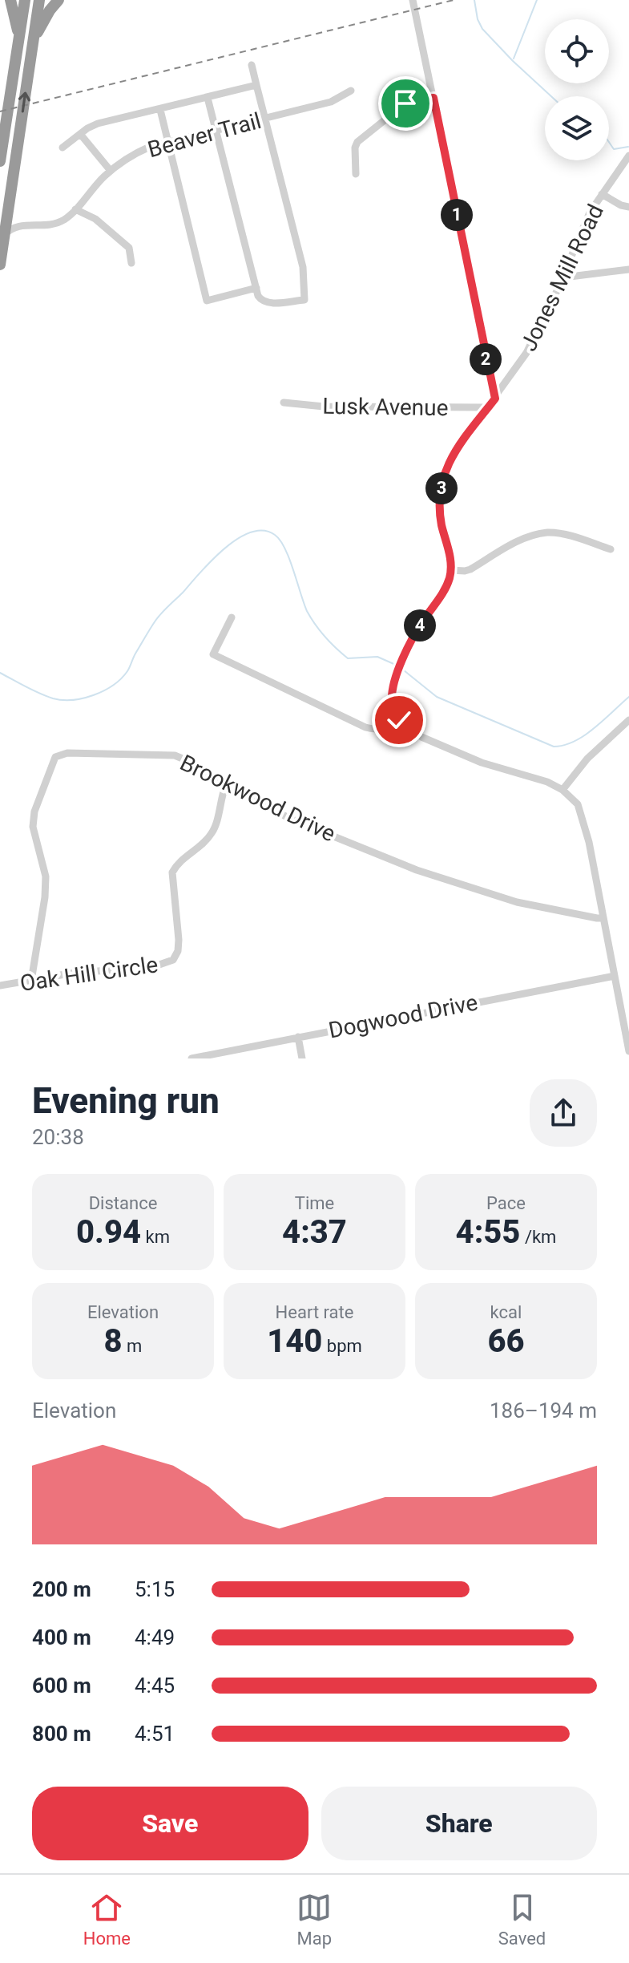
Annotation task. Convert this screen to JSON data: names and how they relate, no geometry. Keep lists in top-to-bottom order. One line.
{"streets":{"street":["Beaver Trail","Jones Mill Road","Lusk Avenue","Brookwood Drive","Oak Hill Circle","Dogwood Drive"]},"crossings":[["Jones Mill Road","Lusk Avenue"],["Brookwood Drive","Oak Hill Circle"]],"page":{"pins":["1","2","3","4"],"heading":["Evening run","20:38"],"stats":[["Distance","0.94 km"],["Time","4:37"],["Pace","4:55 /km"],["Elevation","8 m"],["Heart rate","140 bpm"],["kcal","66"]],"chart":["Elevation","186–194 m"],"list":[{"name":"200 m","note":"5:15"},{"name":"400 m","note":"4:49"},{"name":"600 m","note":"4:45"},{"name":"800 m","note":"4:51"}],"buttons":["Save","Share"],"tabs":["Home","Map","Saved"]}}
